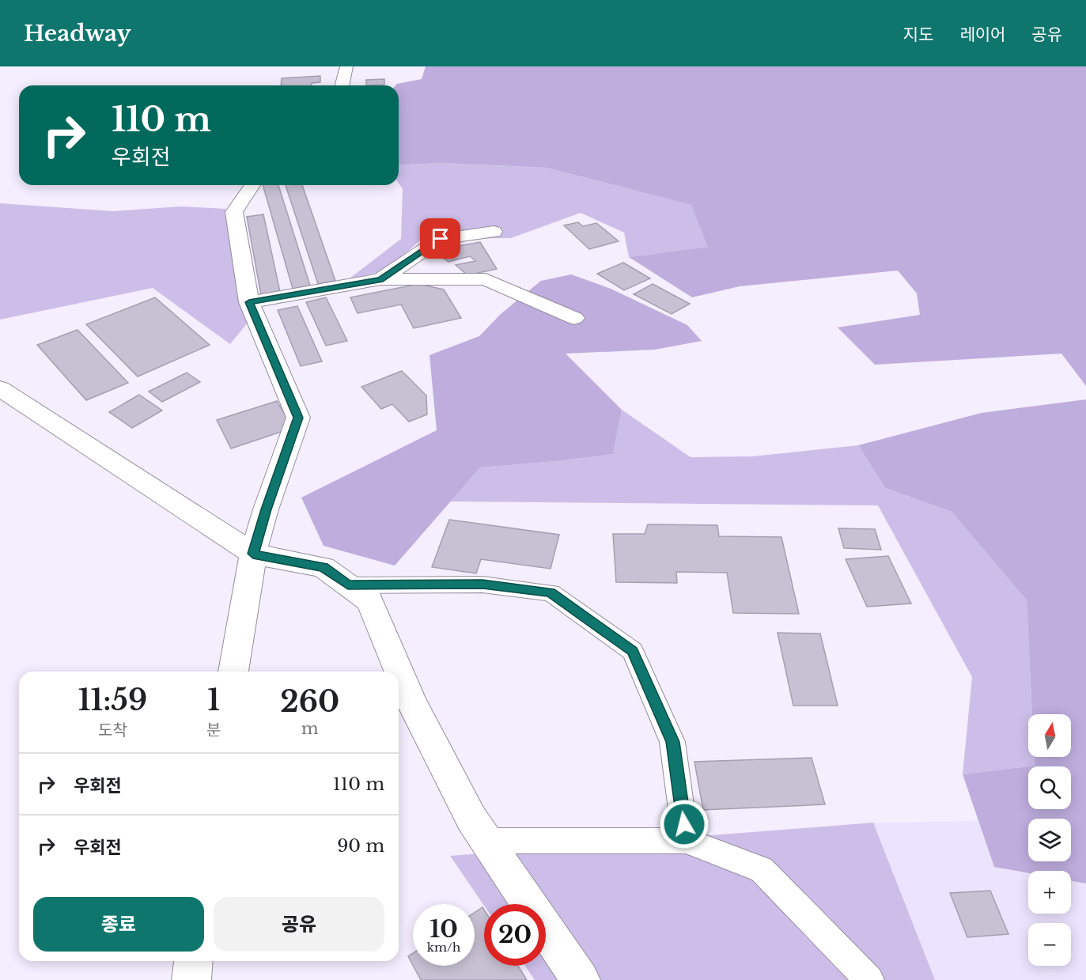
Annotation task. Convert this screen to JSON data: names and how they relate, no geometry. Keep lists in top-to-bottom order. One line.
{"north":"top","page":{"header":"Headway","nav":["지도","레이어","공유"],"turn":["110 m","우회전"],"eta":["11:59","도착","1","분","260","m"],"map_buttons":["+","−"],"list":[{"name":"우회전","value":"110 m"},{"name":"우회전","value":"90 m"}],"buttons":["종료","공유"],"speed":"10 km/h","limit":"20"}}
